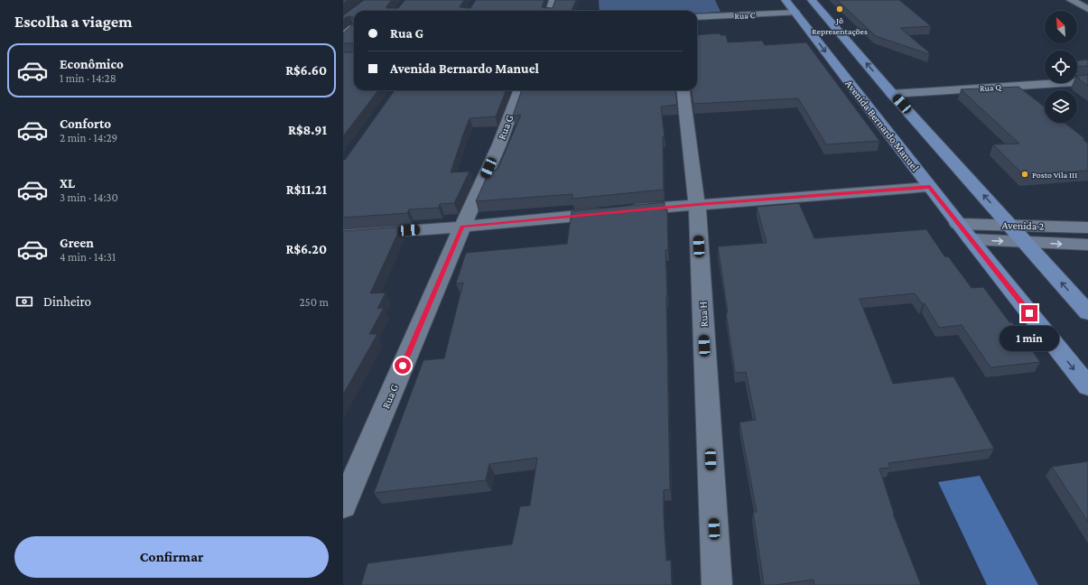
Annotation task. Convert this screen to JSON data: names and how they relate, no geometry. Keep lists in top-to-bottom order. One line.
{"streets":{"main road":["Avenida Bernardo Manuel"],"street":["Rua C","Rua Q","Rua G","Avenida 2","Rua H"]},"crossings":[["Rua C","Avenida Bernardo Manuel"],["Avenida Bernardo Manuel","Avenida 2"]],"places":["Jô Representações","Posto Vila III"],"north":"top left","page":{"heading":"Escolha a viagem","banner":["Rua G","Avenida Bernardo Manuel"],"list":[{"name":"Econômico","note":"1 min · 14:28","value":"R$6.60"},{"name":"Conforto","note":"2 min · 14:29","value":"R$8.91"},{"name":"XL","note":"3 min · 14:30","value":"R$11.21"},{"name":"Green","note":"4 min · 14:31","value":"R$6.20"}],"pay":["Dinheiro","250 m"],"bubble":"1 min","buttons":"Confirmar"}}
